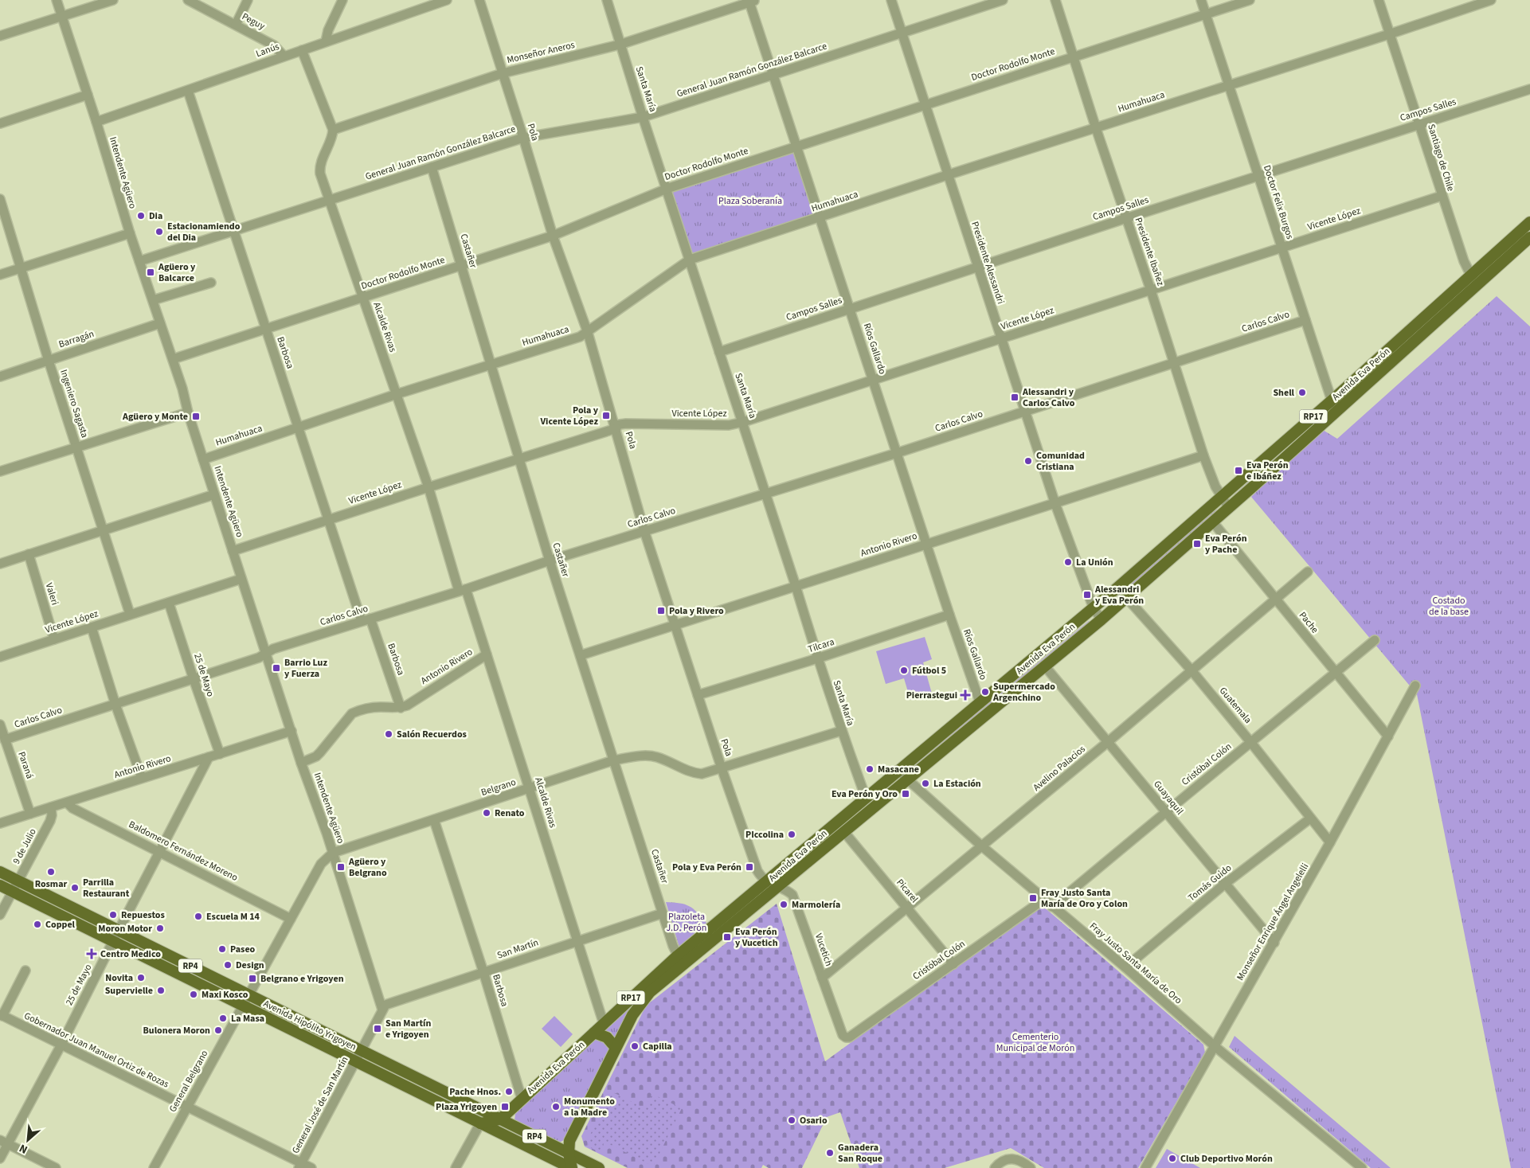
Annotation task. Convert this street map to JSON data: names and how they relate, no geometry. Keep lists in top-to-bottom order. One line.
{"streets":{"main road":["Avenida Eva Perón","RP17","RP4","Avenida Hipólito Yrigoyen"],"street":["Peguy","Lanús","Monseñor Aneros","Doctor Rodolfo Monte","General Juan Ramón González Balcarce","Santa María","Humahuaca","Campos Salles","Pola","Santiago de Chile","Intendente Agüero","Doctor Felix Burgos","Vicente López","Castañer","Presidente Ibañez","Presidente Alessandri","Carlos Calvo","Alcalde Rivas","Barragán","Ríos Gallardo","Barbosa","Ingeniero Sagasta","Antonio Rivero","Valeri","Pache","Tilcara","25 de Mayo","Guatemala","Cristóbal Colón","Paraná","Avelino Palacios","Belgrano","Guayaquil","9 de Julio","Baldomero Fernández Moreno","Tomás Guido","Picarel","Monseñor Enrique Ángel Angelelli","San Martín","Vucetich","Fray Justo Santa María de Oro","Gobernador Juan Manuel Ortiz de Rozas","General Belgrano","General José de San Martín"]},"crossings":[["Peguy","Lanús"],["Lanús","Intendente Agüero"],["Lanús","Barbosa"],["Monseñor Aneros","Santa María"],["Monseñor Aneros","Pola"],["Monseñor Aneros","Alcalde Rivas"],["Monseñor Aneros","Ríos Gallardo"],["Doctor Rodolfo Monte","Santa María"],["Doctor Rodolfo Monte","Pola"],["Doctor Rodolfo Monte","Intendente Agüero"],["Doctor Rodolfo Monte","Doctor Felix Burgos"],["Doctor Rodolfo Monte","Castañer"],["Doctor Rodolfo Monte","Presidente Ibañez"],["Doctor Rodolfo Monte","Presidente Alessandri"],["Doctor Rodolfo Monte","Alcalde Rivas"],["Doctor Rodolfo Monte","Ríos Gallardo"],["Doctor Rodolfo Monte","Barbosa"],["General Juan Ramón González Balcarce","Santa María"],["General Juan Ramón González Balcarce","Pola"],["General Juan Ramón González Balcarce","Intendente Agüero"],["General Juan Ramón González Balcarce","Castañer"],["General Juan Ramón González Balcarce","Presidente Alessandri"],["General Juan Ramón González Balcarce","Alcalde Rivas"],["General Juan Ramón González Balcarce","Ríos Gallardo"],["General Juan Ramón González Balcarce","Barbosa"],["Santa María","Humahuaca"],["Santa María","Campos Salles"],["Santa María","Vicente López"],["Santa María","Carlos Calvo"],["Santa María","Avenida Eva Perón"],["Santa María","Antonio Rivero"],["Santa María","Tilcara"],["Santa María","Belgrano"],["Humahuaca","Pola"],["Humahuaca","Santiago de Chile"],["Humahuaca","Intendente Agüero"],["Humahuaca","Doctor Felix Burgos"],["Humahuaca","Castañer"],["Humahuaca","Presidente Ibañez"],["Humahuaca","Presidente Alessandri"],["Humahuaca","Alcalde Rivas"],["Humahuaca","Ríos Gallardo"],["Humahuaca","Barbosa"],["Campos Salles","Santiago de Chile"],["Campos Salles","Doctor Felix Burgos"],["Campos Salles","Presidente Ibañez"],["Campos Salles","Presidente Alessandri"],["Campos Salles","Ríos Gallardo"],["Pola","Vicente López"],["Pola","Carlos Calvo"],["Pola","Avenida Eva Perón"],["Pola","Antonio Rivero"],["Pola","Tilcara"],["Pola","Belgrano"],["Pola","Vucetich"],["Santiago de Chile","Vicente López"],["Santiago de Chile","Avenida Eva Perón"],["Intendente Agüero","Vicente López"],["Intendente Agüero","Carlos Calvo"],["Intendente Agüero","Barragán"],["Intendente Agüero","Antonio Rivero"],["Intendente Agüero","Belgrano"],["Intendente Agüero","San Martín"],["Intendente Agüero","General José de San Martín"],["Doctor Felix Burgos","Vicente López"],["Doctor Felix Burgos","Carlos Calvo"],["Doctor Felix Burgos","Avenida Eva Perón"],["Vicente López","Castañer"],["Vicente López","Presidente Ibañez"],["Vicente López","Presidente Alessandri"],["Vicente López","Alcalde Rivas"],["Vicente López","Ríos Gallardo"],["Vicente López","Barbosa"],["Vicente López","Ingeniero Sagasta"],["Vicente López","Valeri"],["Vicente López","25 de Mayo"],["Castañer","Carlos Calvo"],["Castañer","Avenida Eva Perón"],["Castañer","Antonio Rivero"],["Castañer","Belgrano"],["Castañer","San Martín"],["Presidente Ibañez","Carlos Calvo"],["Presidente Ibañez","Avenida Eva Perón"],["Presidente Ibañez","Antonio Rivero"],["Presidente Alessandri","Carlos Calvo"],["Presidente Alessandri","Avenida Eva Perón"],["Presidente Alessandri","Antonio Rivero"],["Carlos Calvo","Alcalde Rivas"],["Carlos Calvo","Ríos Gallardo"],["Carlos Calvo","Barbosa"],["Carlos Calvo","25 de Mayo"],["Carlos Calvo","Paraná"],["Alcalde Rivas","Avenida Eva Perón"],["Alcalde Rivas","Antonio Rivero"],["Alcalde Rivas","Belgrano"],["Alcalde Rivas","San Martín"],["Barragán","Ingeniero Sagasta"],["Ríos Gallardo","Avenida Eva Perón"],["Ríos Gallardo","Antonio Rivero"],["Ríos Gallardo","Tilcara"],["Barbosa","Avenida Eva Perón"],["Barbosa","Antonio Rivero"],["Barbosa","Belgrano"],["Barbosa","San Martín"],["Avenida Eva Perón","Pache"],["Avenida Eva Perón","Guatemala"],["Avenida Eva Perón","Guayaquil"],["Avenida Eva Perón","Picarel"],["Avenida Eva Perón","Vucetich"],["Avenida Eva Perón","Fray Justo Santa María de Oro"],["Avenida Eva Perón","Avenida Hipólito Yrigoyen"],["Antonio Rivero","25 de Mayo"],["Antonio Rivero","Paraná"],["Antonio Rivero","9 de Julio"],["Antonio Rivero","Baldomero Fernández Moreno"],["Pache","Cristóbal Colón"],["Pache","Avelino Palacios"],["Pache","Monseñor Enrique Ángel Angelelli"],["25 de Mayo","Baldomero Fernández Moreno"],["25 de Mayo","Avenida Hipólito Yrigoyen"],["25 de Mayo","Gobernador Juan Manuel Ortiz de Rozas"],["Guatemala","Cristóbal Colón"],["Guatemala","Avelino Palacios"],["Guatemala","Tomás Guido"],["Guatemala","Monseñor Enrique Ángel Angelelli"],["Cristóbal Colón","Guayaquil"],["Cristóbal Colón","Picarel"],["Cristóbal Colón","Vucetich"],["Cristóbal Colón","Fray Justo Santa María de Oro"],["Avelino Palacios","Guayaquil"],["Avelino Palacios","Picarel"],["Avelino Palacios","Vucetich"],["Avelino Palacios","Fray Justo Santa María de Oro"],["Belgrano","Baldomero Fernández Moreno"],["Belgrano","Avenida Hipólito Yrigoyen"],["Belgrano","General Belgrano"],["Guayaquil","Tomás Guido"],["Guayaquil","Monseñor Enrique Ángel Angelelli"],["9 de Julio","Avenida Hipólito Yrigoyen"],["Tomás Guido","Fray Justo Santa María de Oro"],["Monseñor Enrique Ángel Angelelli","Fray Justo Santa María de Oro"],["San Martín","General José de San Martín"],["Avenida Hipólito Yrigoyen","General Belgrano"],["Avenida Hipólito Yrigoyen","General José de San Martín"],["Gobernador Juan Manuel Ortiz de Rozas","General Belgrano"],["Gobernador Juan Manuel Ortiz de Rozas","General José de San Martín"]],"parks":["Plaza Soberanía","Costado de la base","Plazoleta J.D. Perón","Cementerio Municipal de Morón"],"places":{"other":["Dia","Estacionamiendo del Dia","Shell","Comunidad Cristiana","La Unión","Fútbol 5","Supermercado Argenchino","Salón Recuerdos","Masacane","La Estación","Renato","PIccolina","Rosmar","Parrilla Restaurant","Marmolería","Repuestos","Escuela M 14","Coppel","Moron Motor","Paseo","Design","Novita","Supervielle","Maxi Kosco","La Masa","Bulonera Moron","Capilla","Pache Hnos.","Monumento a la Madre","Osario","Ganadera San Roque","Club Deportivo Morón"],"transit":["Agüero y Balcarce","Alessandri y Carlos Calvo","Pola y Vicente López","Agüero y Monte","Eva Perón e Ibáñez","Eva Perón y Pache","Alessandri y Eva Perón","Pola y Rivero","Barrio Luz y Fuerza","Eva Perón y Oro","Agüero y Belgrano","Pola y Eva Perón","Fray Justo Santa María de Oro y Colon","Eva Perón y Vucetich","Belgrano e Yrigoyen","San Martín e Yrigoyen","Plaza Yrigoyen"],"health":["Pierrastegui","Centro Medico"]},"north":"bottom left"}
